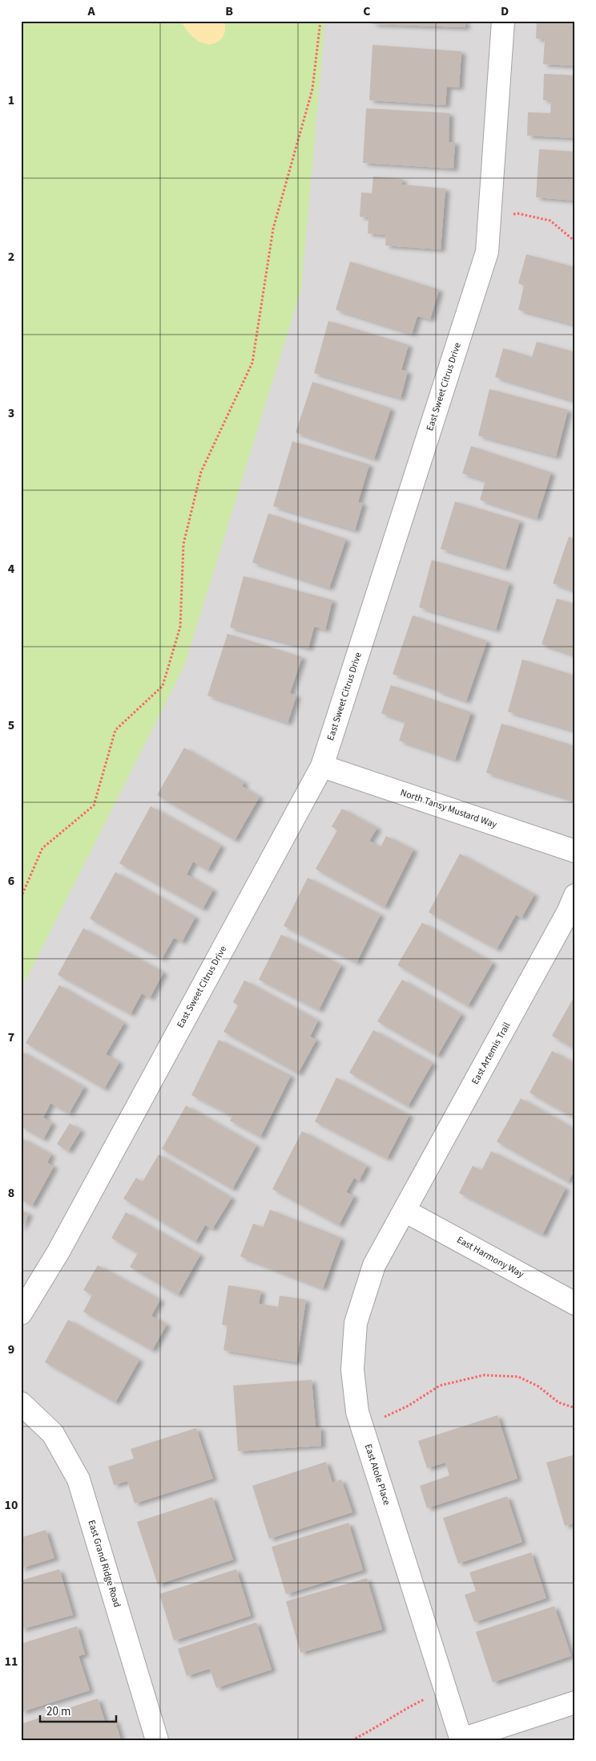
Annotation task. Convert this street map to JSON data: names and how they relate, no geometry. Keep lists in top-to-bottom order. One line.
{"streets":{"street":["East Sweet Citrus Drive","North Tansy Mustard Way","East Artemis Trail","East Harmony Way","East Atole Place","East Grand Ridge Road"]},"crossings":[["East Sweet Citrus Drive","North Tansy Mustard Way"],["East Artemis Trail","East Harmony Way"],["East Artemis Trail","East Atole Place"],["East Harmony Way","East Atole Place"]],"scale_bar":"20 m","grid":{"columns":["A","B","C","D"],"rows":["1","2","3","4","5","6","7","8","9","10","11"]}}
